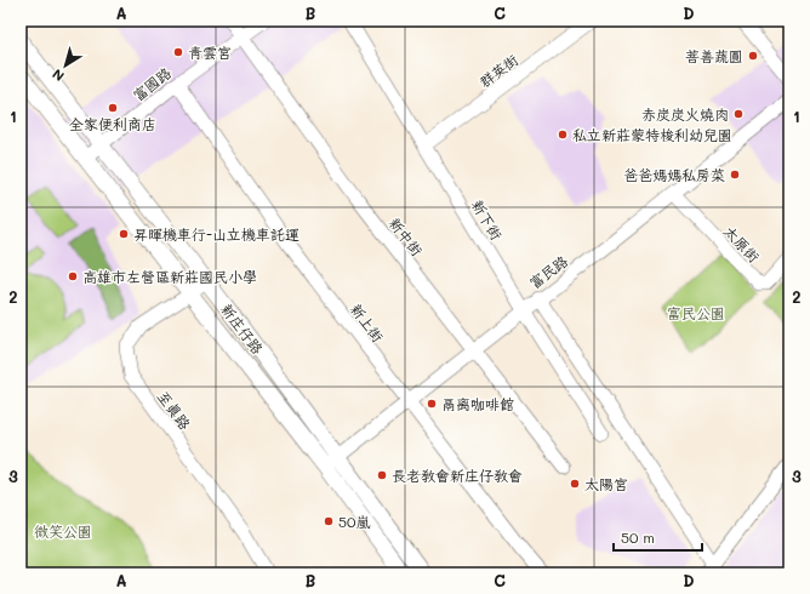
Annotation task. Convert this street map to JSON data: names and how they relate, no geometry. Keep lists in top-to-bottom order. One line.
{"streets":{"street":["群英街","富國路","新下街","新中街","太原街","富民路","新上街","新庄仔路","至真路"]},"crossings":[["群英街","新下街"],["富國路","新中街"],["富國路","新上街"],["富國路","新庄仔路"],["新下街","富民路"],["新中街","富民路"],["太原街","富民路"],["富民路","新上街"],["富民路","新庄仔路"],["新庄仔路","至真路"]],"parks":["富民公園","微笑公園"],"places":["青雲宮","菩善蔬圓","全家便利商店","赤炭炭火燒肉","私立新莊蒙特梭利幼兒園","爸爸媽媽私房菜","昇暉機車行-山立機車託運","高雄市左營區新莊國民小學","鬲离咖啡館","長老教會新庄仔教會","太陽宮","50嵐"],"scale_bar":"50 m","north":"bottom left","grid":{"columns":["A","B","C","D"],"rows":["1","2","3"]}}
